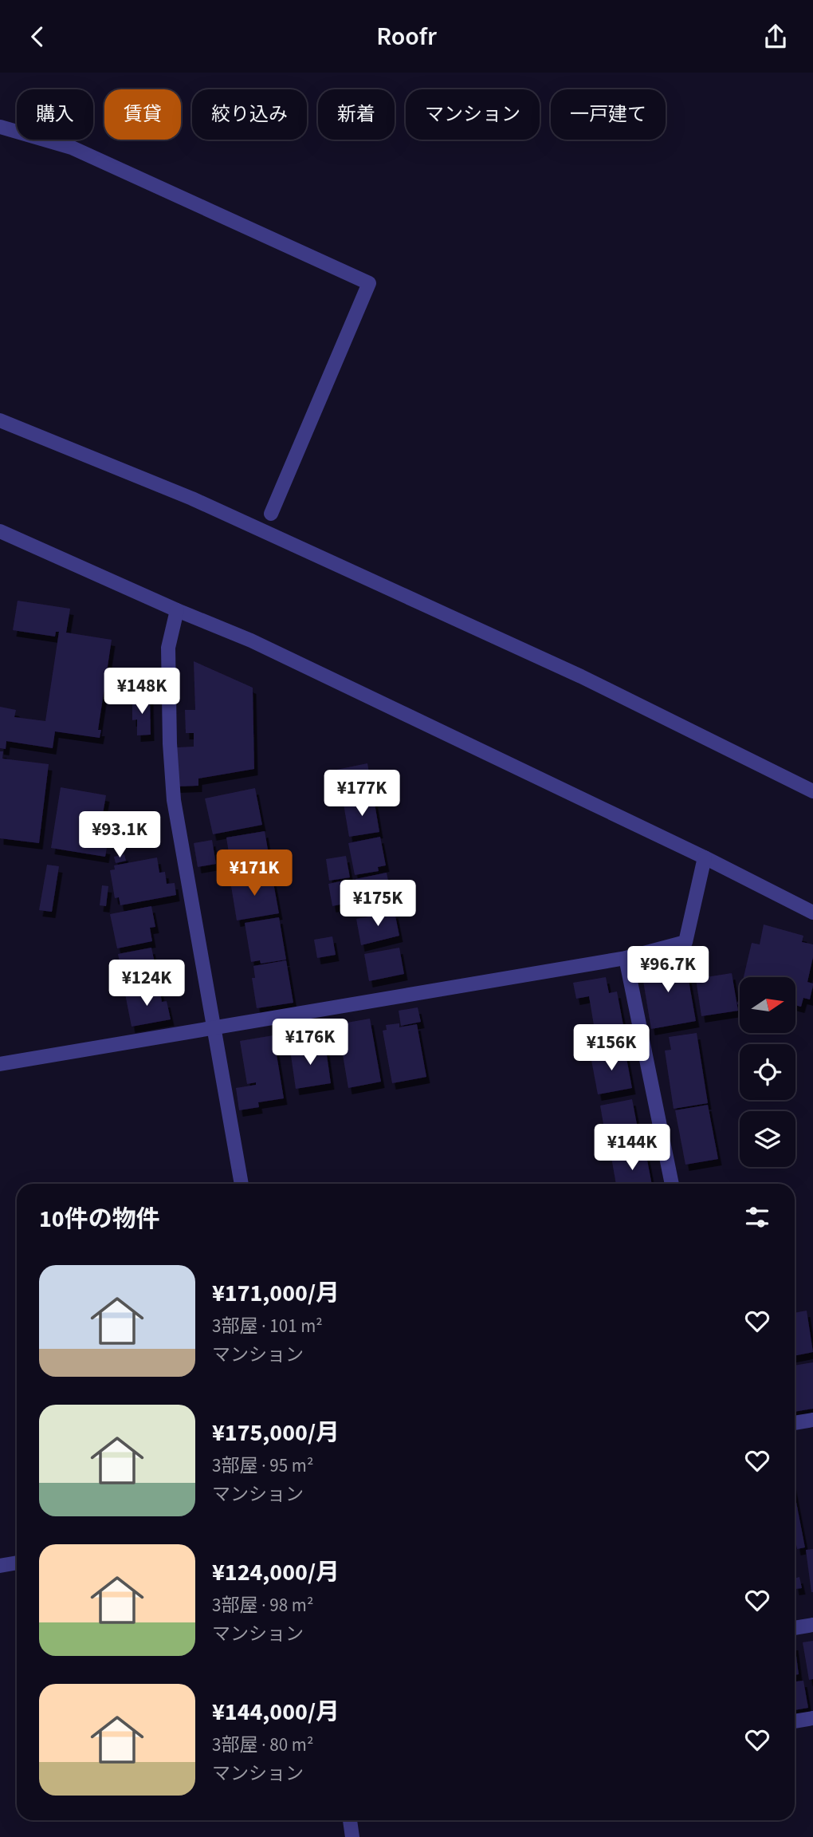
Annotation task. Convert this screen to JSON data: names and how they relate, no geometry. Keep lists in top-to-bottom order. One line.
{"north":"right","page":{"header":"Roofr","chip":["購入","賃貸","絞り込み","新着","マンション","一戸建て"],"price":["¥148K","¥177K","¥93.1K","¥171K","¥175K","¥96.7K","¥124K","¥176K","¥156K","¥144K"],"heading":"10件の物件","list":[{"name":"¥171,000/月","note":"3部屋 · 101 m² · マンション"},{"name":"¥175,000/月","note":"3部屋 · 95 m² · マンション"},{"name":"¥124,000/月","note":"3部屋 · 98 m² · マンション"},{"name":"¥144,000/月","note":"3部屋 · 80 m² · マンション"}]}}
